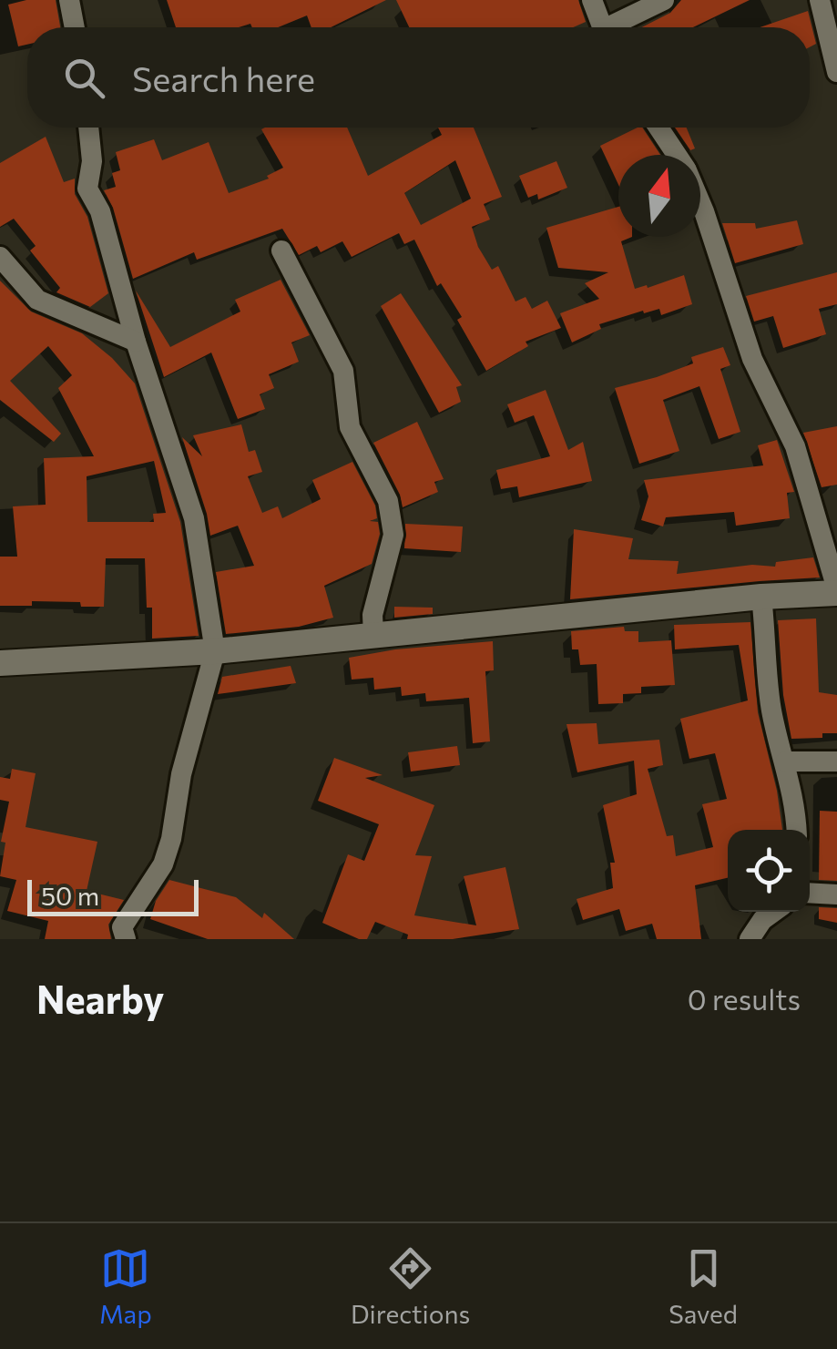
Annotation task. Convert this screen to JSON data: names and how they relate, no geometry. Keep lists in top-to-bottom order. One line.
{"scale_bar":"50 m","north":"top","page":{"search":"Search here","scale":"50 m","heading":["Nearby","0 results"],"nav":["Map","Directions","Saved"]}}
